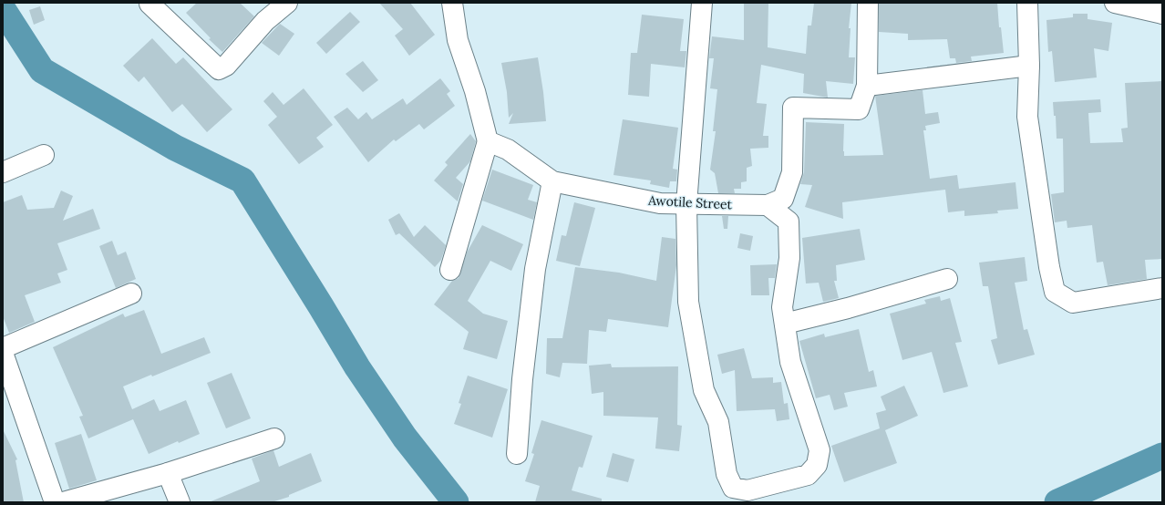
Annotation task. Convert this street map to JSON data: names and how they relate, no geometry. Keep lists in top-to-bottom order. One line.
{"streets":{"street":["Awotile Street"]}}
